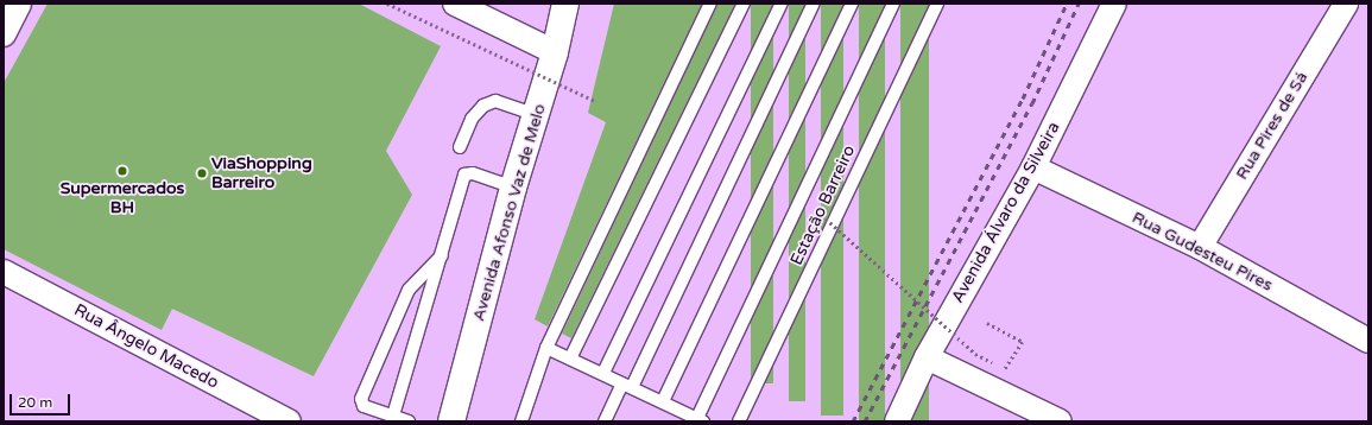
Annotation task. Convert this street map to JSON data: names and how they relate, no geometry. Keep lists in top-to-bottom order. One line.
{"streets":{"main road":["Avenida Afonso Vaz de Melo"],"street":["Rua Pires de Sá","Avenida Álvaro da Silveira","Rua Gudesteu Pires","Rua Ângelo Macedo"],"lane":["Estação Barreiro"]},"crossings":[["Rua Pires de Sá","Rua Gudesteu Pires"],["Avenida Álvaro da Silveira","Rua Gudesteu Pires"]],"places":["Supermercados BH","ViaShopping Barreiro"],"scale_bar":"20 m"}
